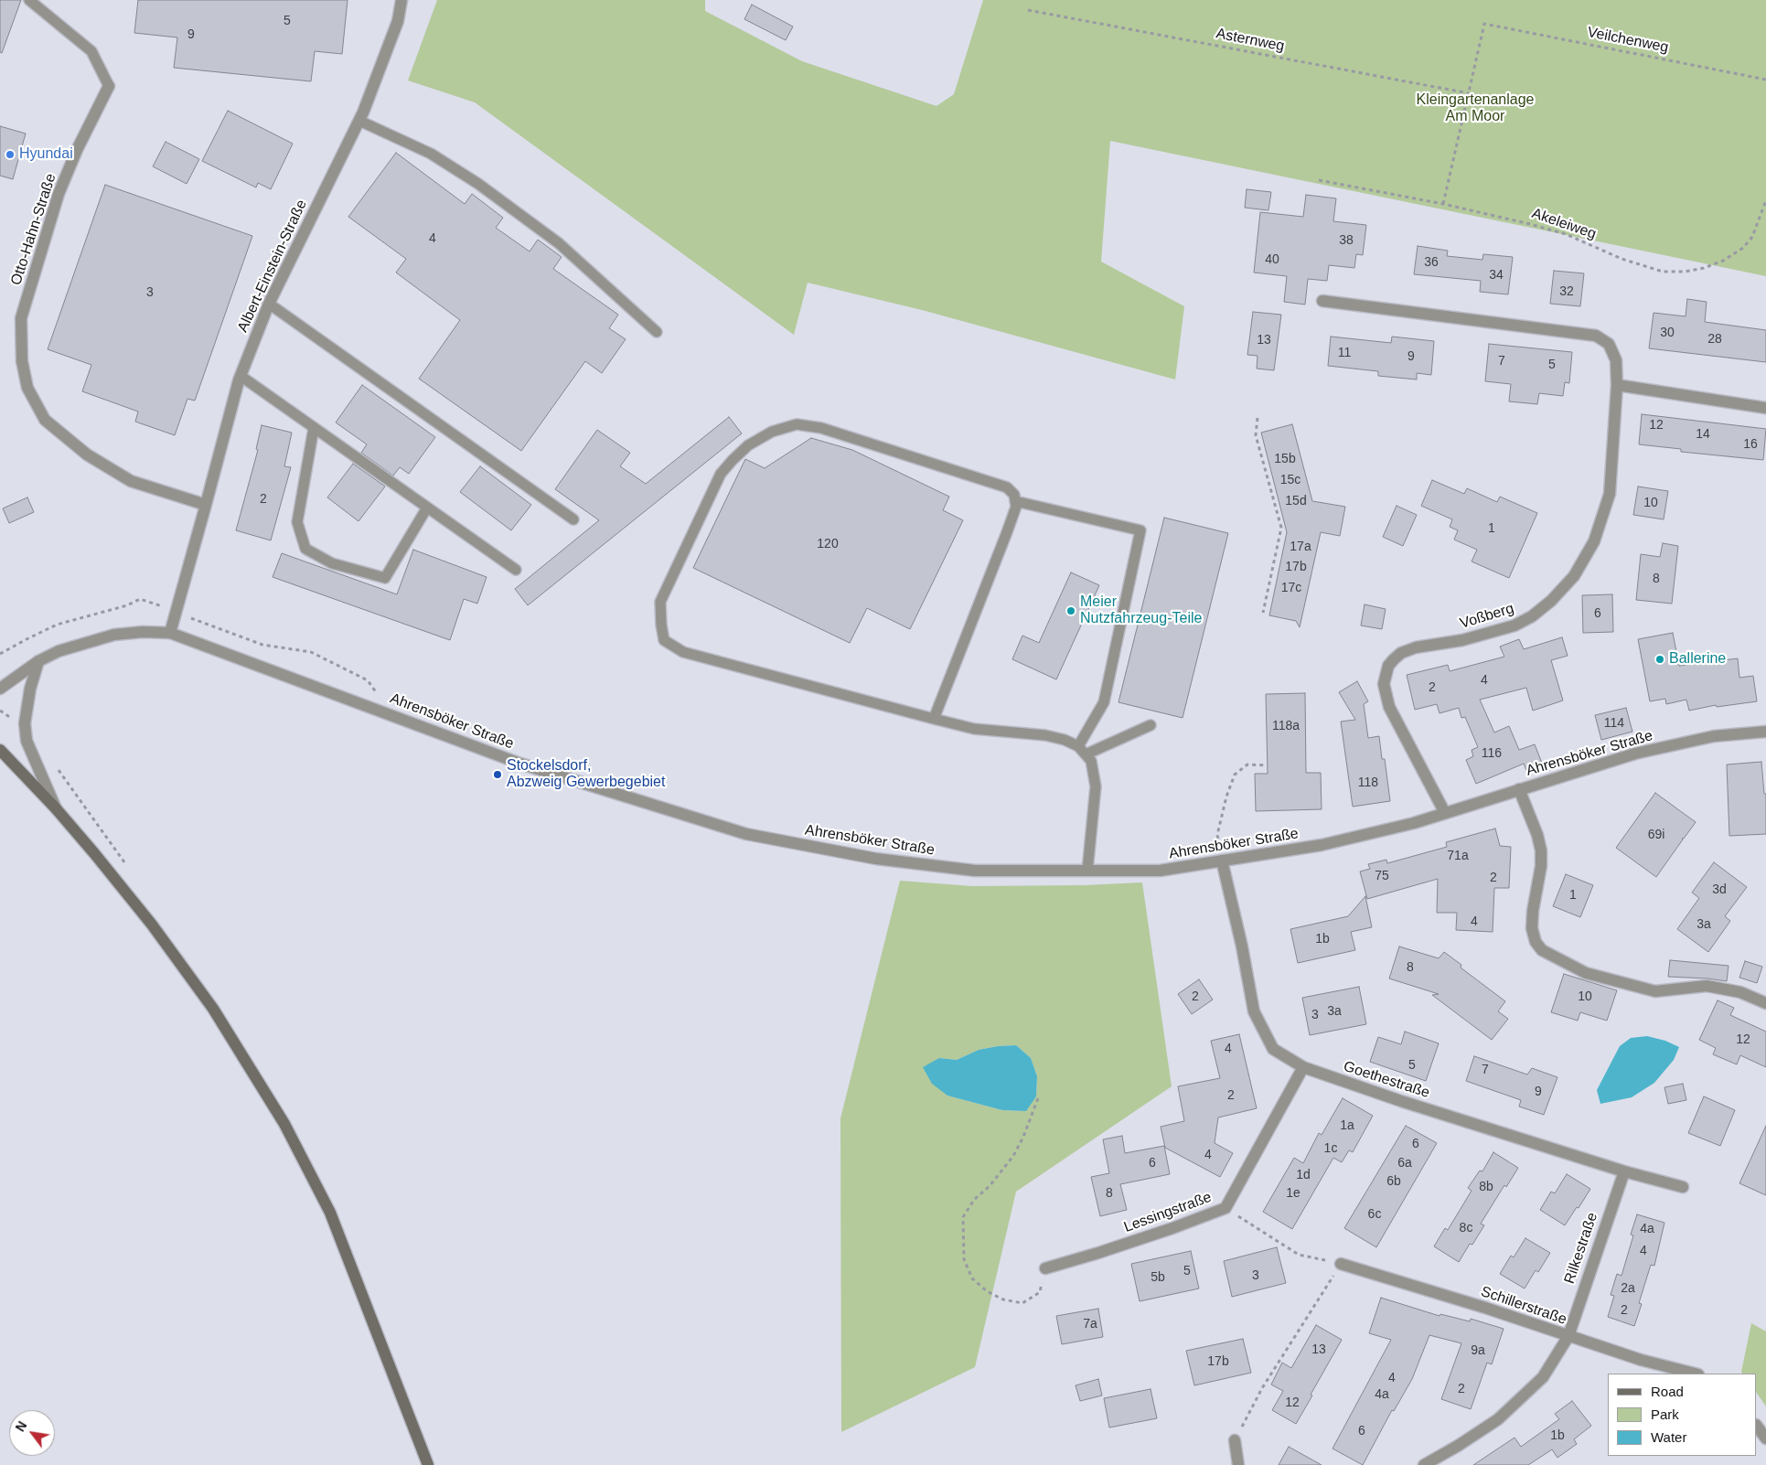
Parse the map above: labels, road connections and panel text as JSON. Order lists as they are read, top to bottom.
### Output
{
  "streets": {
    "street": [
      "Otto-Hahn-Straße",
      "Albert-Einstein-Straße",
      "Voßberg",
      "Ahrensböker Straße",
      "Goethestraße",
      "Lessingstraße",
      "Rilkestraße",
      "Schillerstraße"
    ],
    "path": ["Asternweg", "Veilchenweg", "Akeleiweg"]
  },
  "crossings": [
    ["Asternweg", "Veilchenweg"],
    ["Otto-Hahn-Straße", "Albert-Einstein-Straße"],
    ["Albert-Einstein-Straße", "Ahrensböker Straße"],
    ["Voßberg", "Ahrensböker Straße"],
    ["Ahrensböker Straße", "Goethestraße"],
    ["Goethestraße", "Lessingstraße"],
    ["Goethestraße", "Rilkestraße"],
    ["Rilkestraße", "Schillerstraße"]
  ],
  "parks": ["Kleingartenanlage Am Moor"],
  "places": [
    "Hyundai",
    "Meier Nutzfahrzeug-Teile",
    "Ballerine",
    "Stockelsdorf, Abzweig Gewerbegebiet"
  ],
  "house_numbers": [
    "5",
    "9",
    "4",
    "38",
    "40",
    "36",
    "34",
    "32",
    "3",
    "30",
    "28",
    "13",
    "11",
    "9",
    "7",
    "5",
    "12",
    "14",
    "16",
    "15b",
    "15c",
    "2",
    "15d",
    "10",
    "1",
    "120",
    "17a",
    "17b",
    "8",
    "17c",
    "6",
    "4",
    "2",
    "114",
    "118a",
    "116",
    "118",
    "69i",
    "71a",
    "75",
    "2",
    "3d",
    "1",
    "4",
    "3a",
    "1b",
    "8",
    "2",
    "10",
    "3a",
    "3",
    "12",
    "4",
    "5",
    "7",
    "9",
    "2",
    "1a",
    "6",
    "1c",
    "4",
    "6",
    "6a",
    "1d",
    "6b",
    "8b",
    "8",
    "1e",
    "6c",
    "8c",
    "4a",
    "4",
    "5",
    "3",
    "5b",
    "2a",
    "2",
    "7a",
    "13",
    "9a",
    "17b",
    "4",
    "2",
    "4a",
    "12",
    "6",
    "1b"
  ],
  "legend": ["Road", "Park", "Water"],
  "north": "top left"
}
